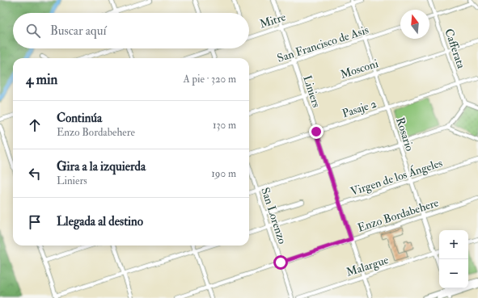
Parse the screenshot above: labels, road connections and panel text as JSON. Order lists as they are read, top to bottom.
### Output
{
  "streets": {
    "street": [
      "Mitre",
      "San Francisco de Asis",
      "Cafferata",
      "Mosconi",
      "Liniers",
      "Pasaje 2",
      "Rosario",
      "Virgen de los Ángeles",
      "Enzo Bordabehere",
      "San Lorenzo",
      "Malargue"
    ]
  },
  "crossings": [
    ["Mitre", "Liniers"],
    ["Mitre", "Rosario"],
    ["San Francisco de Asis", "Liniers"],
    ["San Francisco de Asis", "Rosario"],
    ["Cafferata", "Mosconi"],
    ["Cafferata", "Pasaje 2"],
    ["Mosconi", "Liniers"],
    ["Mosconi", "Rosario"],
    ["Liniers", "Pasaje 2"],
    ["Liniers", "Virgen de los Ángeles"],
    ["Liniers", "Enzo Bordabehere"],
    ["Liniers", "Malargue"],
    ["Pasaje 2", "Rosario"],
    ["Rosario", "Virgen de los Ángeles"],
    ["Rosario", "Enzo Bordabehere"],
    ["Rosario", "Malargue"],
    ["Virgen de los Ángeles", "San Lorenzo"],
    ["Enzo Bordabehere", "San Lorenzo"]
  ],
  "north": "top",
  "page": {
    "search": "Buscar aquí",
    "heading": ["4 min", "A pie · 320 m"],
    "list": [
      ["Continúa", "Enzo Bordabehere", "130 m"],
      ["Gira a la izquierda", "Liniers", "190 m"],
      "Llegada al destino"
    ],
    "map_buttons": ["+", "−"]
  }
}
